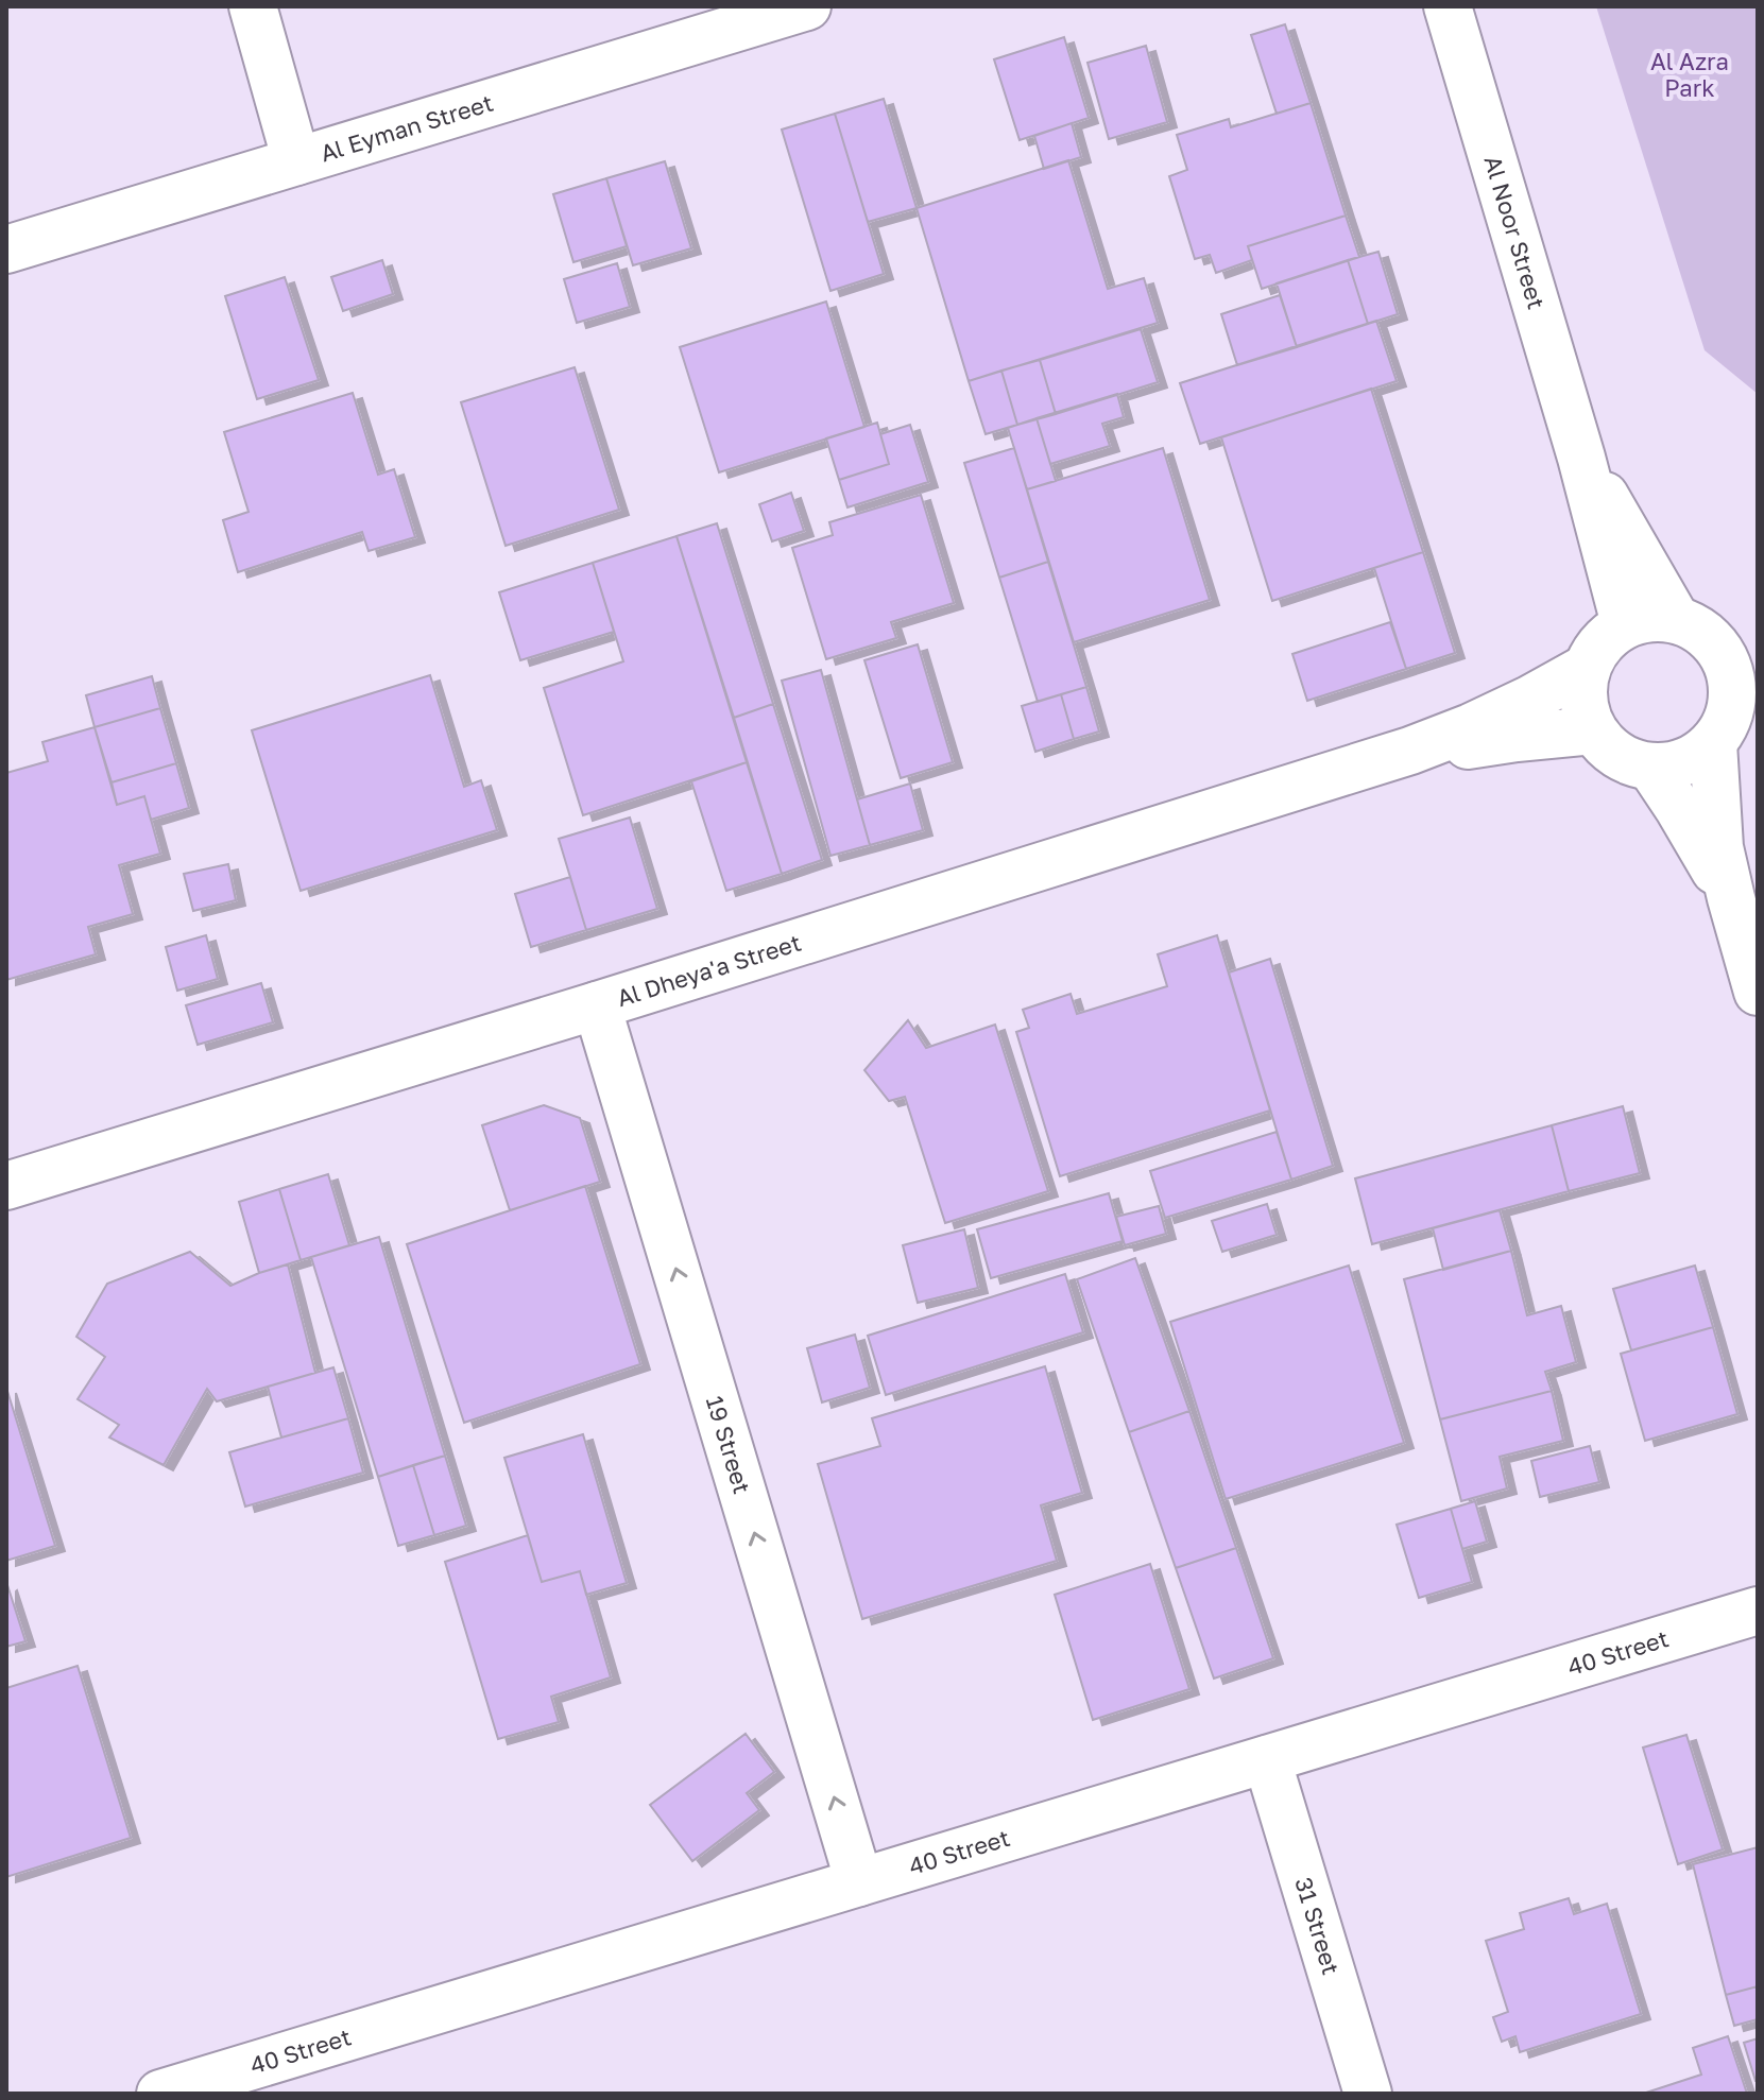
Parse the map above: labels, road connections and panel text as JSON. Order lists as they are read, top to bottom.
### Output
{
  "streets": {
    "street": [
      "Al Eyman Street",
      "Al Noor Street",
      "Al Dheya'a Street",
      "19 Street",
      "40 Street",
      "31 Street"
    ]
  },
  "crossings": [
    ["Al Noor Street", "Al Dheya'a Street"],
    ["Al Dheya'a Street", "19 Street"],
    ["19 Street", "40 Street"],
    ["40 Street", "31 Street"]
  ],
  "one_way": ["19 Street"],
  "parks": ["Al Azra Park"]
}
